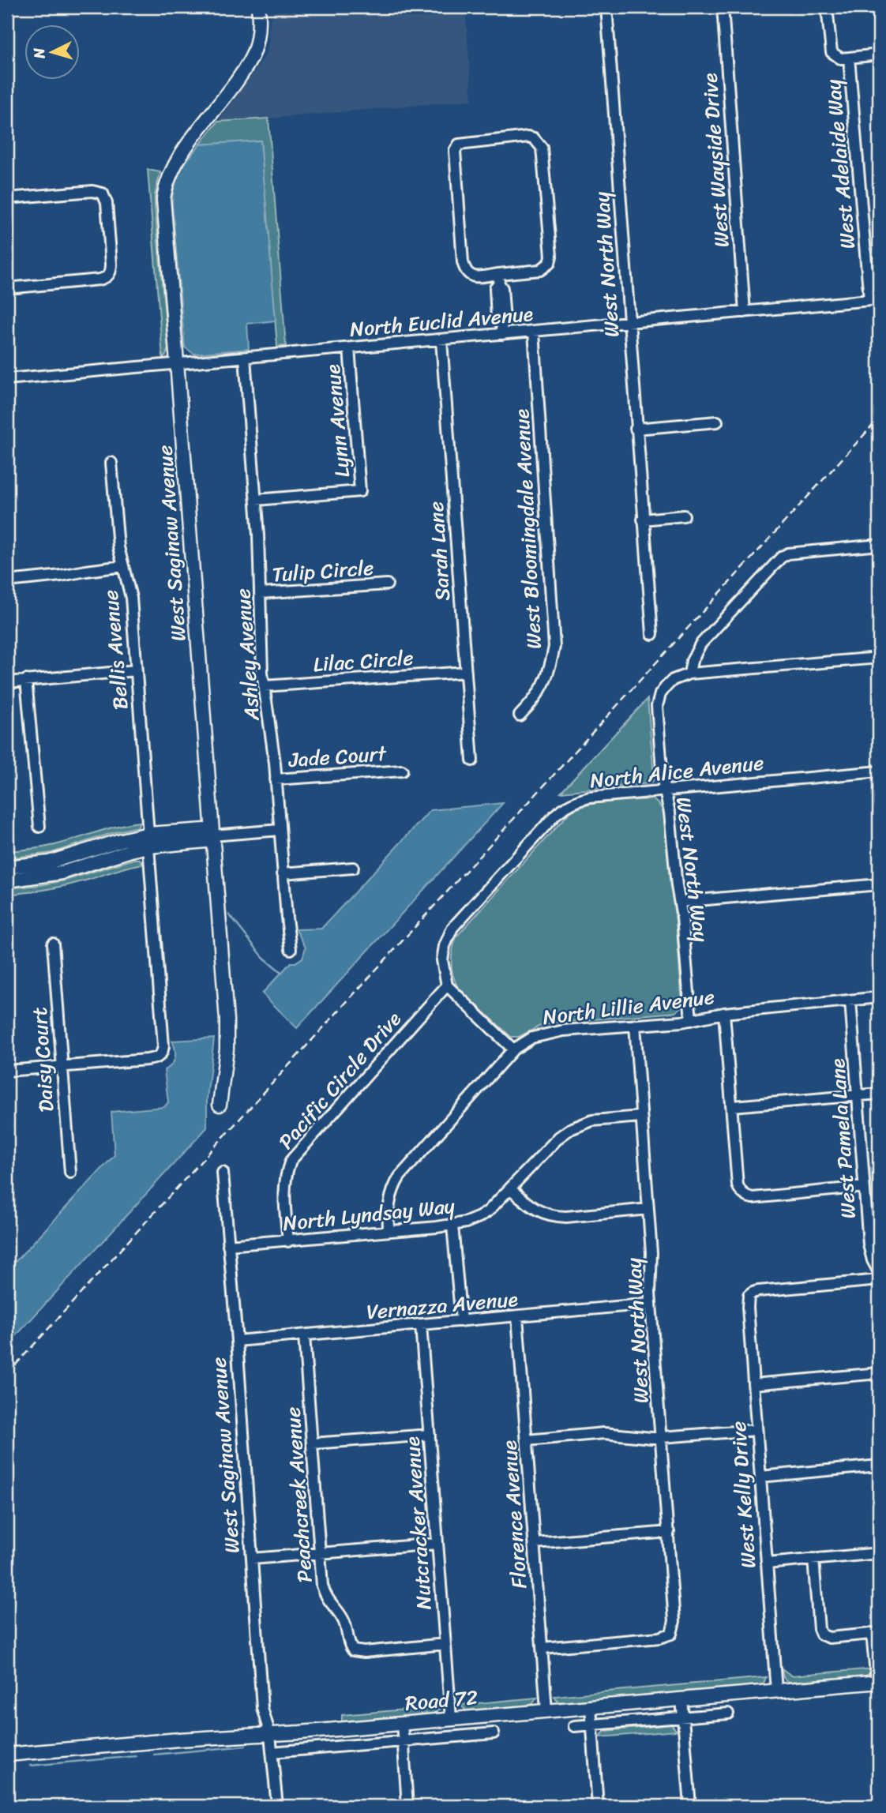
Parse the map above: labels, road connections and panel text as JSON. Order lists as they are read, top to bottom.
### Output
{
  "streets": {
    "street": [
      "West Wayside Drive",
      "West Adelaide Way",
      "West North Way",
      "North Euclid Avenue",
      "Lynn Avenue",
      "West Bloomingdale Avenue",
      "West Saginaw Avenue",
      "Sarah Lane",
      "Tulip Circle",
      "Bellis Avenue",
      "Ashley Avenue",
      "Lilac Circle",
      "Jade Court",
      "North Alice Avenue",
      "North Lillie Avenue",
      "Daisy Court",
      "Pacific Circle Drive",
      "West Pamela Lane",
      "North Lyndsay Way",
      "Vernazza Avenue",
      "Peachcreek Avenue",
      "West Kelly Drive",
      "Florence Avenue",
      "Nutcracker Avenue",
      "Road 72"
    ]
  },
  "crossings": [
    ["West Wayside Drive", "North Euclid Avenue"],
    ["West Adelaide Way", "North Euclid Avenue"],
    ["West North Way", "North Euclid Avenue"],
    ["West North Way", "North Alice Avenue"],
    ["West North Way", "North Lillie Avenue"],
    ["West North Way", "North Lyndsay Way"],
    ["West North Way", "Vernazza Avenue"],
    ["West North Way", "Florence Avenue"],
    ["North Euclid Avenue", "Lynn Avenue"],
    ["North Euclid Avenue", "West Bloomingdale Avenue"],
    ["North Euclid Avenue", "West Saginaw Avenue"],
    ["North Euclid Avenue", "Sarah Lane"],
    ["North Euclid Avenue", "Ashley Avenue"],
    ["Lynn Avenue", "Ashley Avenue"],
    ["West Saginaw Avenue", "North Lyndsay Way"],
    ["West Saginaw Avenue", "Vernazza Avenue"],
    ["West Saginaw Avenue", "Road 72"],
    ["Sarah Lane", "Lilac Circle"],
    ["Tulip Circle", "Ashley Avenue"],
    ["Bellis Avenue", "Daisy Court"],
    ["Ashley Avenue", "Lilac Circle"],
    ["Ashley Avenue", "Jade Court"],
    ["North Alice Avenue", "Pacific Circle Drive"],
    ["North Lillie Avenue", "West Pamela Lane"],
    ["North Lillie Avenue", "North Lyndsay Way"],
    ["Pacific Circle Drive", "North Lyndsay Way"],
    ["Vernazza Avenue", "Peachcreek Avenue"],
    ["Vernazza Avenue", "Florence Avenue"],
    ["Vernazza Avenue", "Nutcracker Avenue"],
    ["Peachcreek Avenue", "Nutcracker Avenue"],
    ["West Kelly Drive", "Road 72"],
    ["Florence Avenue", "Road 72"],
    ["Nutcracker Avenue", "Road 72"]
  ],
  "north": "left"
}
